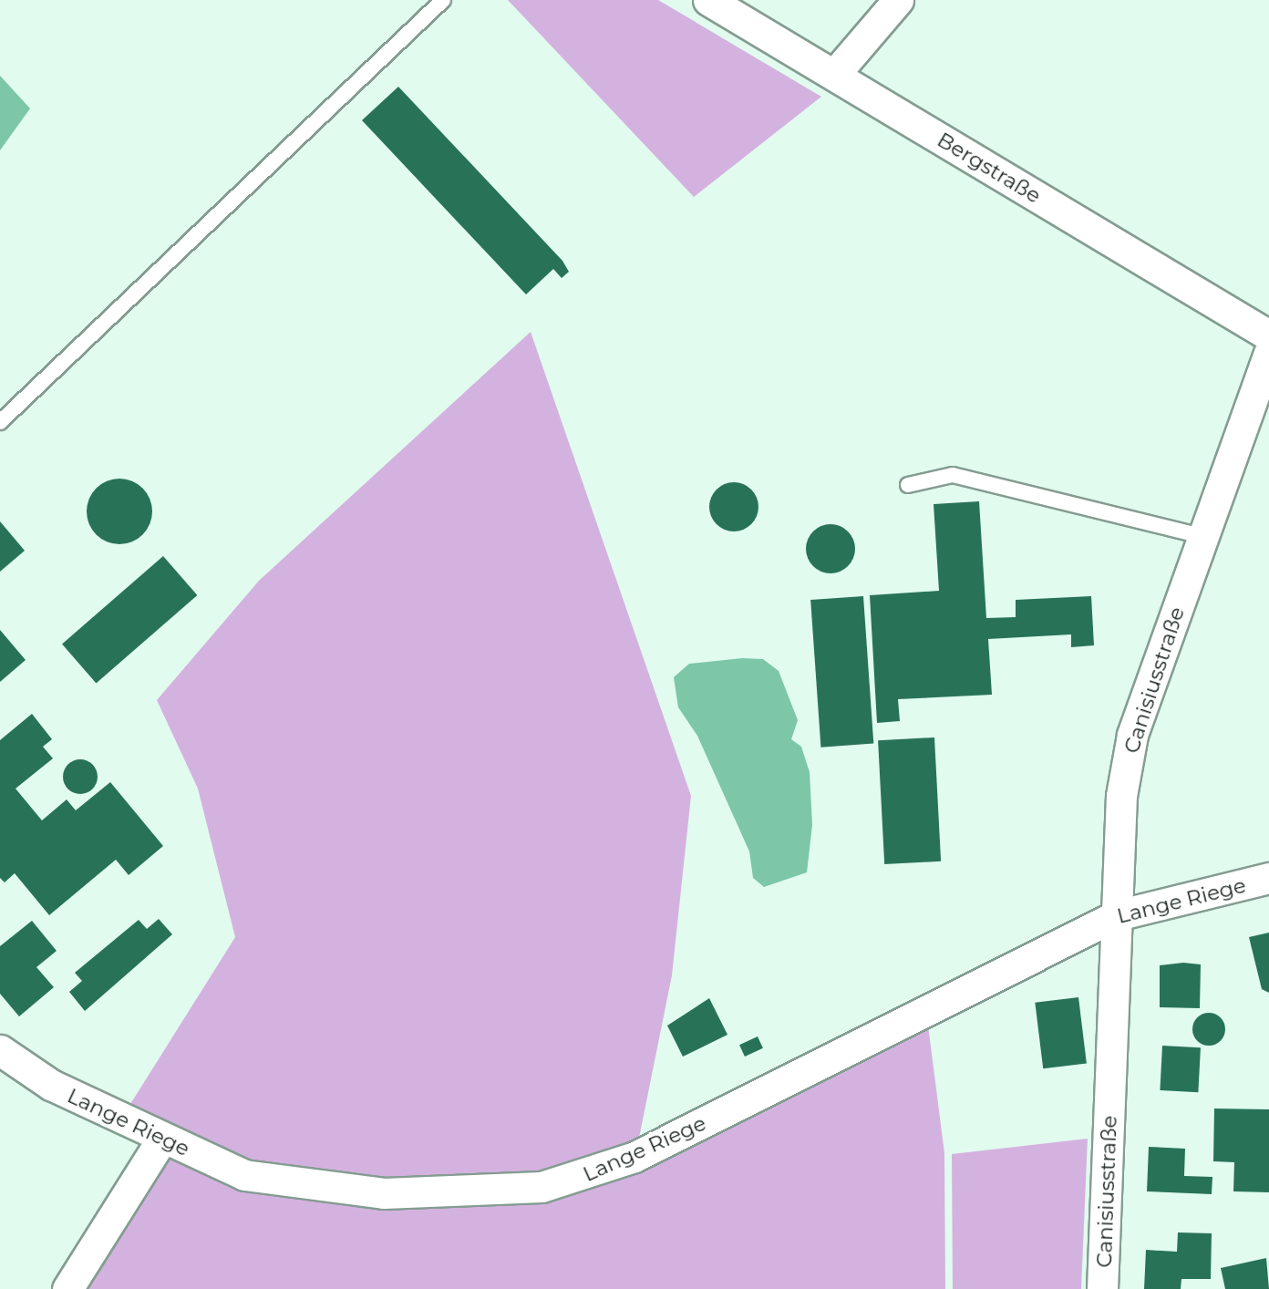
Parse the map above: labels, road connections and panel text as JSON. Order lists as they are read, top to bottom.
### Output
{
  "streets": {
    "street": ["Bergstraße", "Canisiusstraße", "Lange Riege"]
  },
  "crossings": [
    ["Canisiusstraße", "Lange Riege"]
  ]
}
